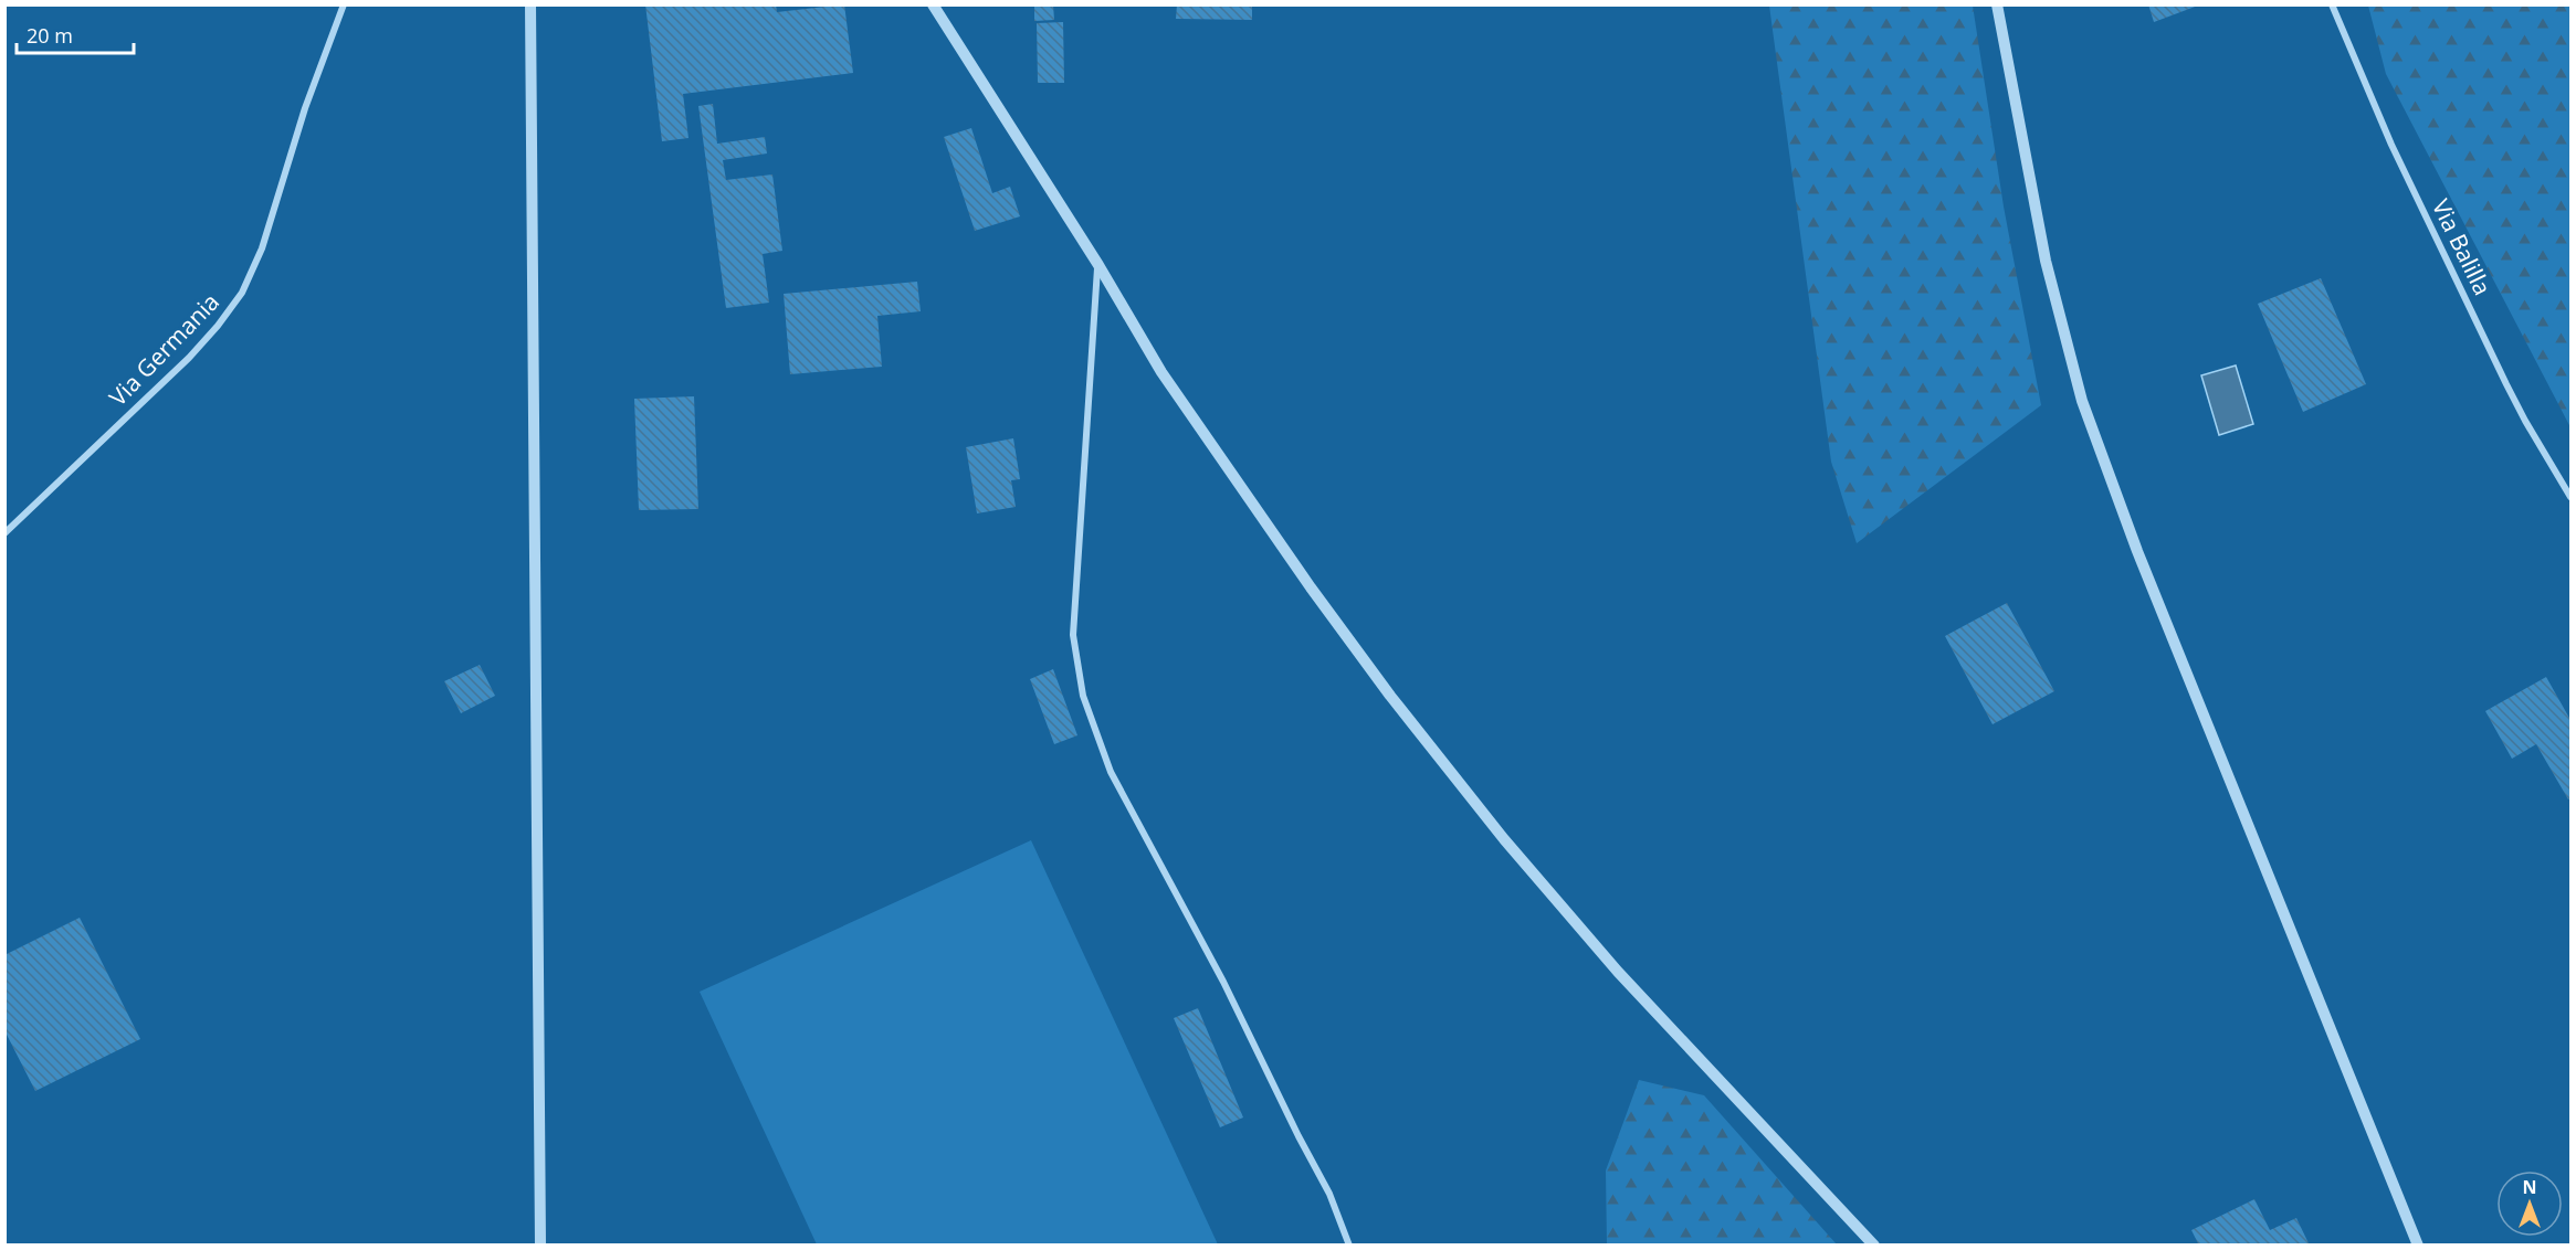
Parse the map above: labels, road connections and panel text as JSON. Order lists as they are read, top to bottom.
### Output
{
  "streets": {
    "street": ["Via Balilla", "Via Germania"]
  },
  "scale_bar": "20 m",
  "north": "top"
}
